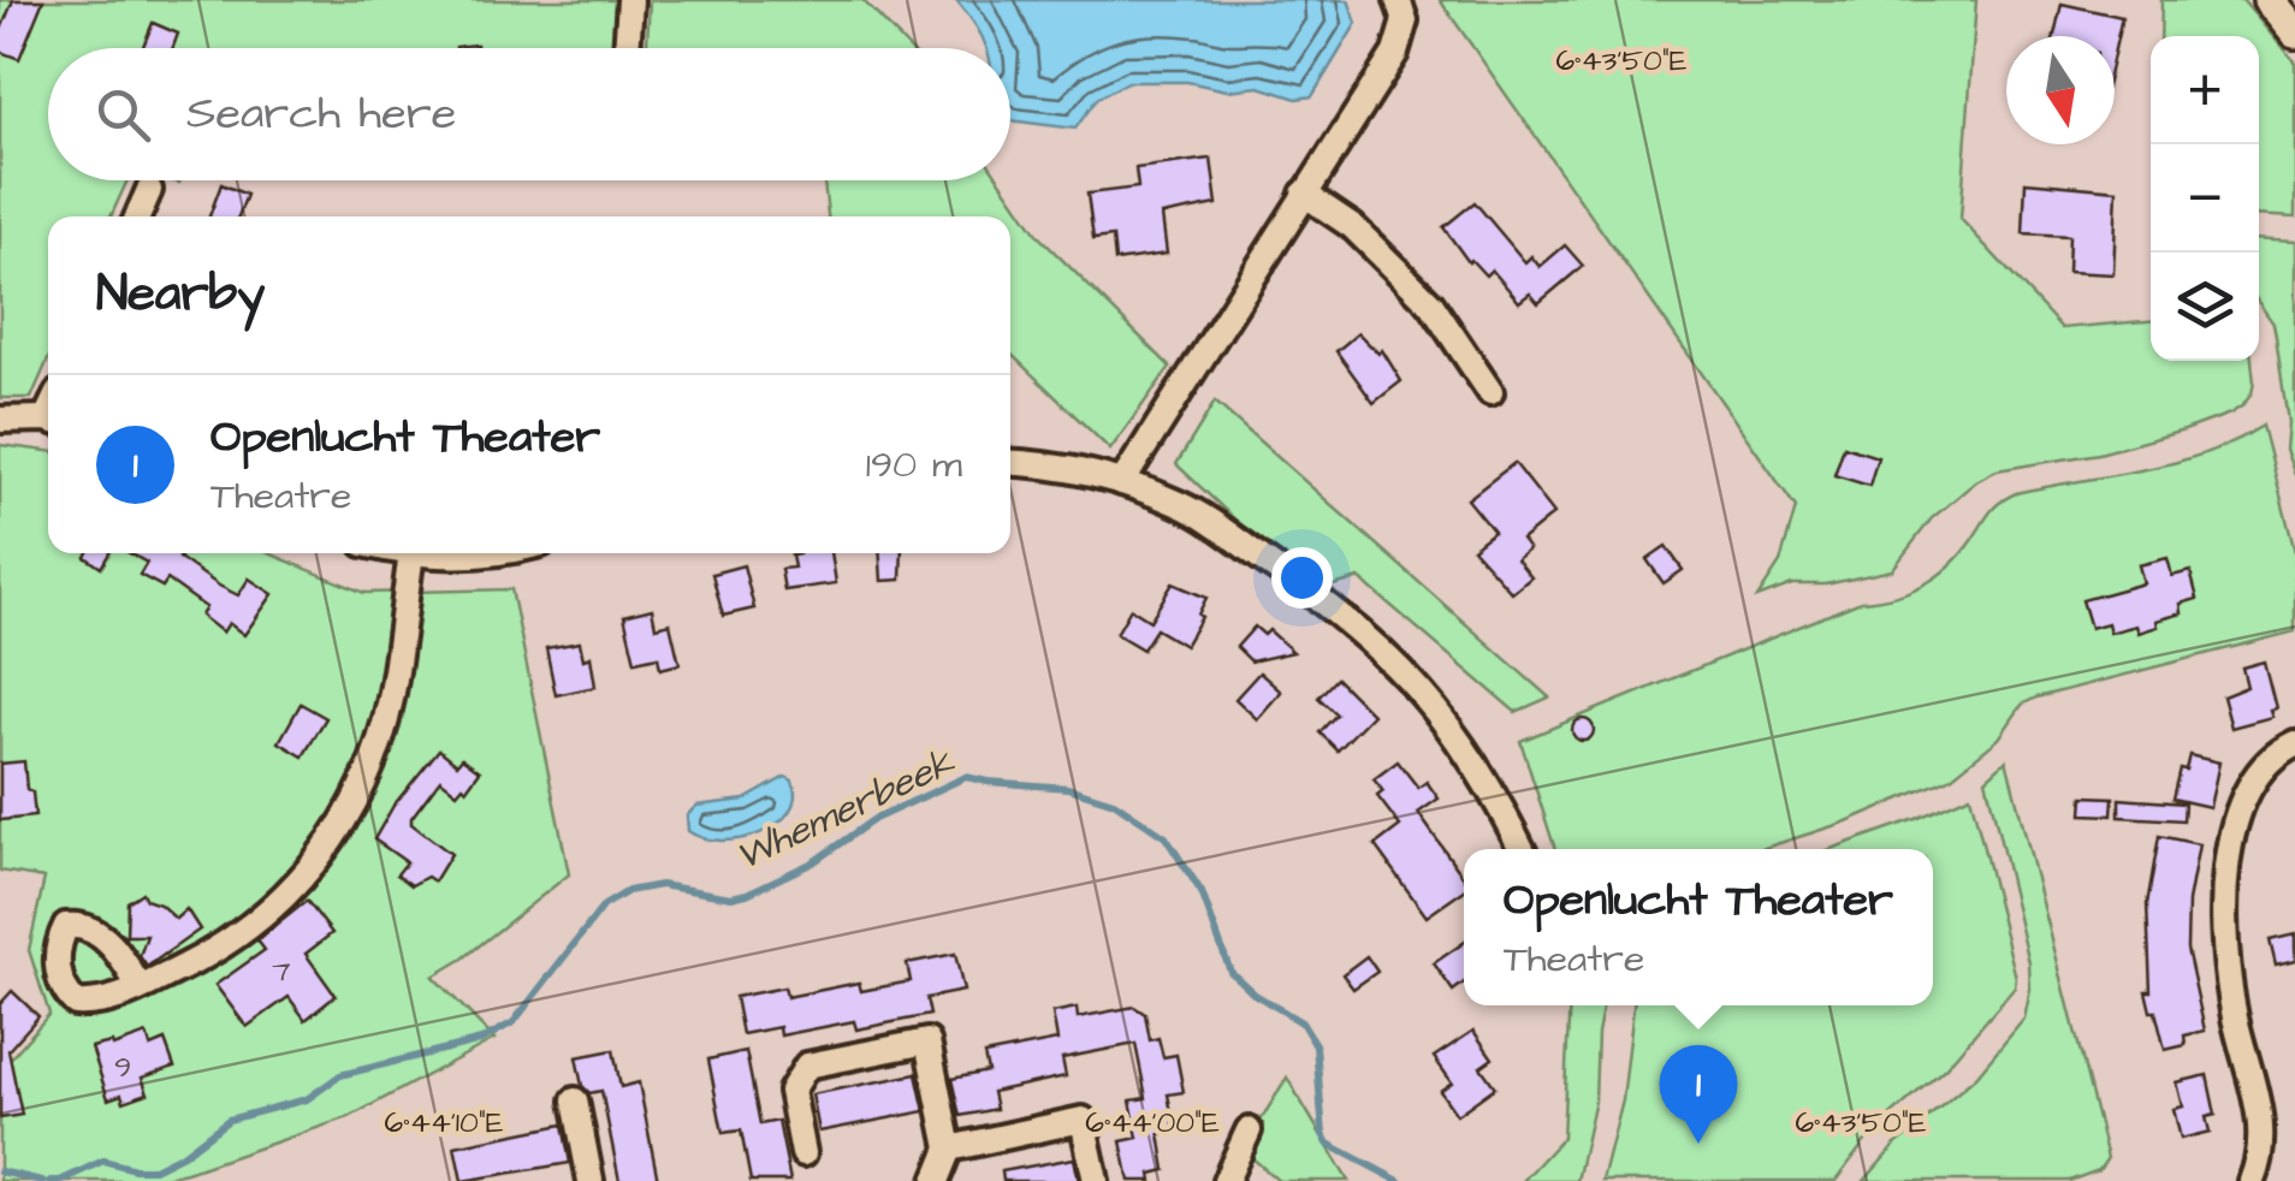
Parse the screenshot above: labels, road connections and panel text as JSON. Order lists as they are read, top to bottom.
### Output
{
  "water": ["Whemerbeek"],
  "house_numbers": ["7", "9"],
  "north": "bottom",
  "page": {
    "map_buttons": ["+", "−"],
    "search": "Search here",
    "heading": "Nearby",
    "list": [
      {
        "mark": "1",
        "name": "Openlucht Theater",
        "note": "Theatre",
        "value": "190 m"
      }
    ],
    "popup": ["Openlucht Theater", "Theatre"],
    "pins": "1"
  },
  "coordinates": ["6°43'50\"E", "6°44'10\"E", "6°44'00\"E"]
}
